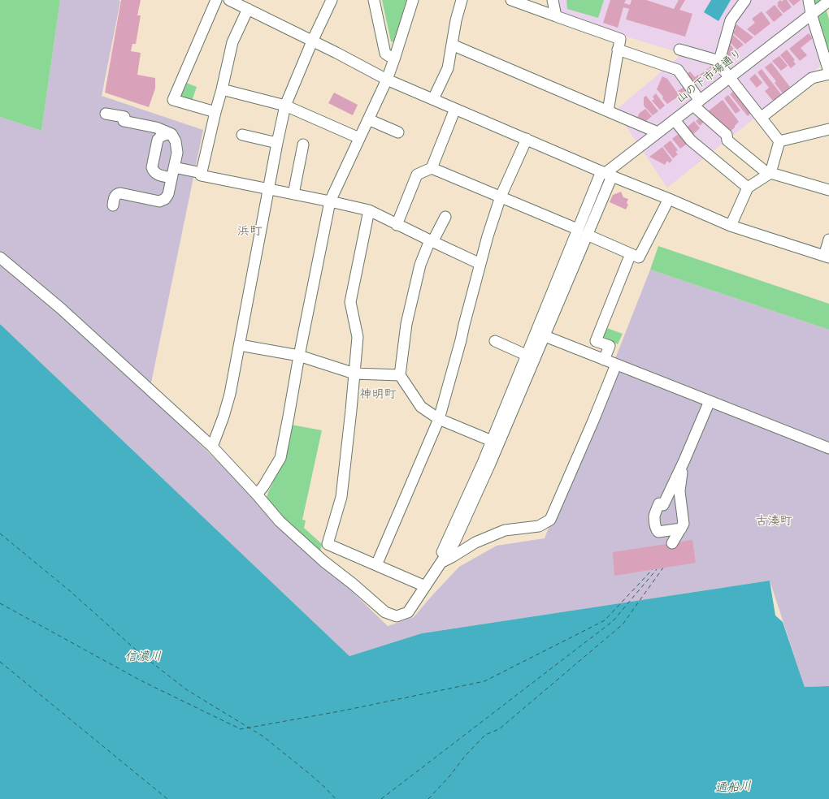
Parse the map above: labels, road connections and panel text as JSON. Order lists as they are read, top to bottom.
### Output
{
  "streets": {
    "street": ["山の下市場通り"]
  },
  "districts": ["浜町", "神明町", "古湊町"],
  "water": ["信濃川", "通船川"]
}
